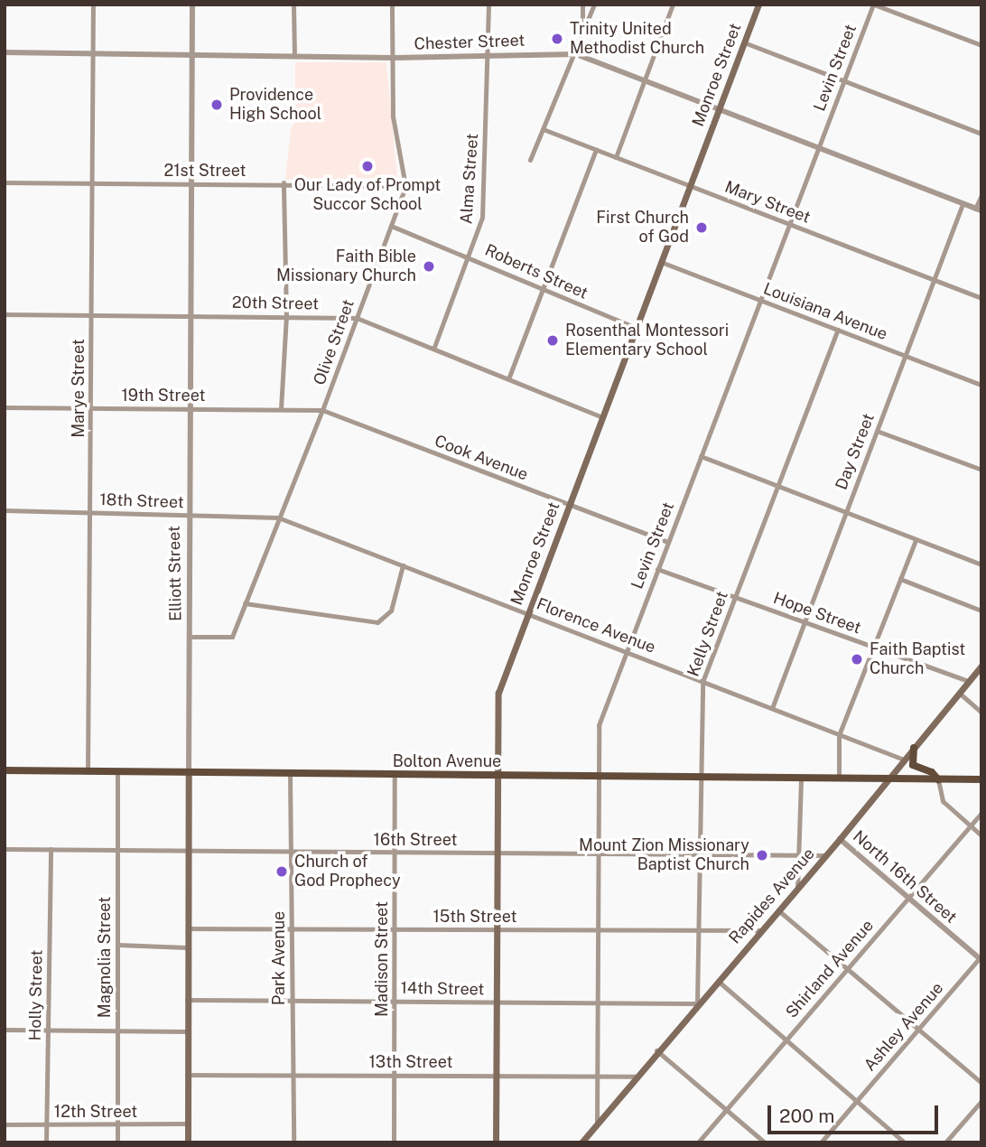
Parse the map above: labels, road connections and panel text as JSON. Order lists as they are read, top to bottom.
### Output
{
  "streets": {
    "main road": [
      "Monroe Street",
      "Elliott Street",
      "Bolton Avenue",
      "Rapides Avenue"
    ],
    "street": [
      "Chester Street",
      "Levin Street",
      "21st Street",
      "Alma Street",
      "Mary Street",
      "Roberts Street",
      "20th Street",
      "Louisiana Avenue",
      "Olive Street",
      "Marye Street",
      "19th Street",
      "Day Street",
      "Cook Avenue",
      "18th Street",
      "Hope Street",
      "Florence Avenue",
      "Kelly Street",
      "16th Street",
      "North 16th Street",
      "15th Street",
      "Magnolia Street",
      "Park Avenue",
      "Madison Street",
      "Shirland Avenue",
      "14th Street",
      "Holly Street",
      "Ashley Avenue",
      "13th Street",
      "12th Street"
    ]
  },
  "crossings": [
    ["Chester Street", "Levin Street"],
    ["Chester Street", "Monroe Street"],
    ["Chester Street", "Alma Street"],
    ["Chester Street", "Marye Street"],
    ["Chester Street", "Day Street"],
    ["Chester Street", "Elliott Street"],
    ["Levin Street", "Mary Street"],
    ["Levin Street", "Louisiana Avenue"],
    ["Levin Street", "Cook Avenue"],
    ["Levin Street", "Hope Street"],
    ["Levin Street", "Florence Avenue"],
    ["Levin Street", "Bolton Avenue"],
    ["Levin Street", "16th Street"],
    ["Levin Street", "Rapides Avenue"],
    ["Levin Street", "15th Street"],
    ["Levin Street", "14th Street"],
    ["Levin Street", "13th Street"],
    ["Monroe Street", "Mary Street"],
    ["Monroe Street", "Roberts Street"],
    ["Monroe Street", "20th Street"],
    ["Monroe Street", "Louisiana Avenue"],
    ["Monroe Street", "Cook Avenue"],
    ["Monroe Street", "Florence Avenue"],
    ["Monroe Street", "Bolton Avenue"],
    ["Monroe Street", "16th Street"],
    ["Monroe Street", "15th Street"],
    ["Monroe Street", "14th Street"],
    ["Monroe Street", "13th Street"],
    ["21st Street", "Olive Street"],
    ["21st Street", "Marye Street"],
    ["21st Street", "Elliott Street"],
    ["Alma Street", "Roberts Street"],
    ["Alma Street", "20th Street"],
    ["Mary Street", "Day Street"],
    ["Roberts Street", "Olive Street"],
    ["20th Street", "Olive Street"],
    ["20th Street", "Marye Street"],
    ["20th Street", "Elliott Street"],
    ["Louisiana Avenue", "Day Street"],
    ["Louisiana Avenue", "Kelly Street"],
    ["Olive Street", "19th Street"],
    ["Olive Street", "Cook Avenue"],
    ["Olive Street", "18th Street"],
    ["Olive Street", "Elliott Street"],
    ["Olive Street", "Florence Avenue"],
    ["Marye Street", "19th Street"],
    ["Marye Street", "18th Street"],
    ["Marye Street", "Bolton Avenue"],
    ["19th Street", "Cook Avenue"],
    ["19th Street", "Elliott Street"],
    ["Day Street", "Hope Street"],
    ["Day Street", "Florence Avenue"],
    ["18th Street", "Elliott Street"],
    ["18th Street", "Florence Avenue"],
    ["Elliott Street", "Bolton Avenue"],
    ["Elliott Street", "16th Street"],
    ["Elliott Street", "15th Street"],
    ["Elliott Street", "14th Street"],
    ["Elliott Street", "13th Street"],
    ["Elliott Street", "12th Street"],
    ["Hope Street", "Kelly Street"],
    ["Hope Street", "Rapides Avenue"],
    ["Florence Avenue", "Kelly Street"],
    ["Florence Avenue", "Rapides Avenue"],
    ["Kelly Street", "Bolton Avenue"],
    ["Kelly Street", "16th Street"],
    ["Kelly Street", "Rapides Avenue"],
    ["Kelly Street", "15th Street"],
    ["Kelly Street", "14th Street"],
    ["Bolton Avenue", "Rapides Avenue"],
    ["Bolton Avenue", "Magnolia Street"],
    ["Bolton Avenue", "Park Avenue"],
    ["Bolton Avenue", "Madison Street"],
    ["16th Street", "Rapides Avenue"],
    ["16th Street", "Magnolia Street"],
    ["16th Street", "Park Avenue"],
    ["16th Street", "Madison Street"],
    ["16th Street", "Holly Street"],
    ["North 16th Street", "Rapides Avenue"],
    ["North 16th Street", "Shirland Avenue"],
    ["North 16th Street", "Ashley Avenue"],
    ["Rapides Avenue", "15th Street"],
    ["Rapides Avenue", "14th Street"],
    ["Rapides Avenue", "13th Street"],
    ["15th Street", "Park Avenue"],
    ["15th Street", "Madison Street"],
    ["Magnolia Street", "12th Street"],
    ["Park Avenue", "14th Street"],
    ["Park Avenue", "13th Street"],
    ["Madison Street", "14th Street"],
    ["Madison Street", "13th Street"],
    ["Holly Street", "12th Street"]
  ],
  "places": [
    "Trinity United Methodist Church",
    "Providence High School",
    "Our Lady of Prompt Succor School",
    "First Church of God",
    "Faith Bible Missionary Church",
    "Rosenthal Montessori Elementary School",
    "Faith Baptist Church",
    "Mount Zion Missionary Baptist Church",
    "Church of God Prophecy"
  ],
  "scale_bar": "200 m"
}
